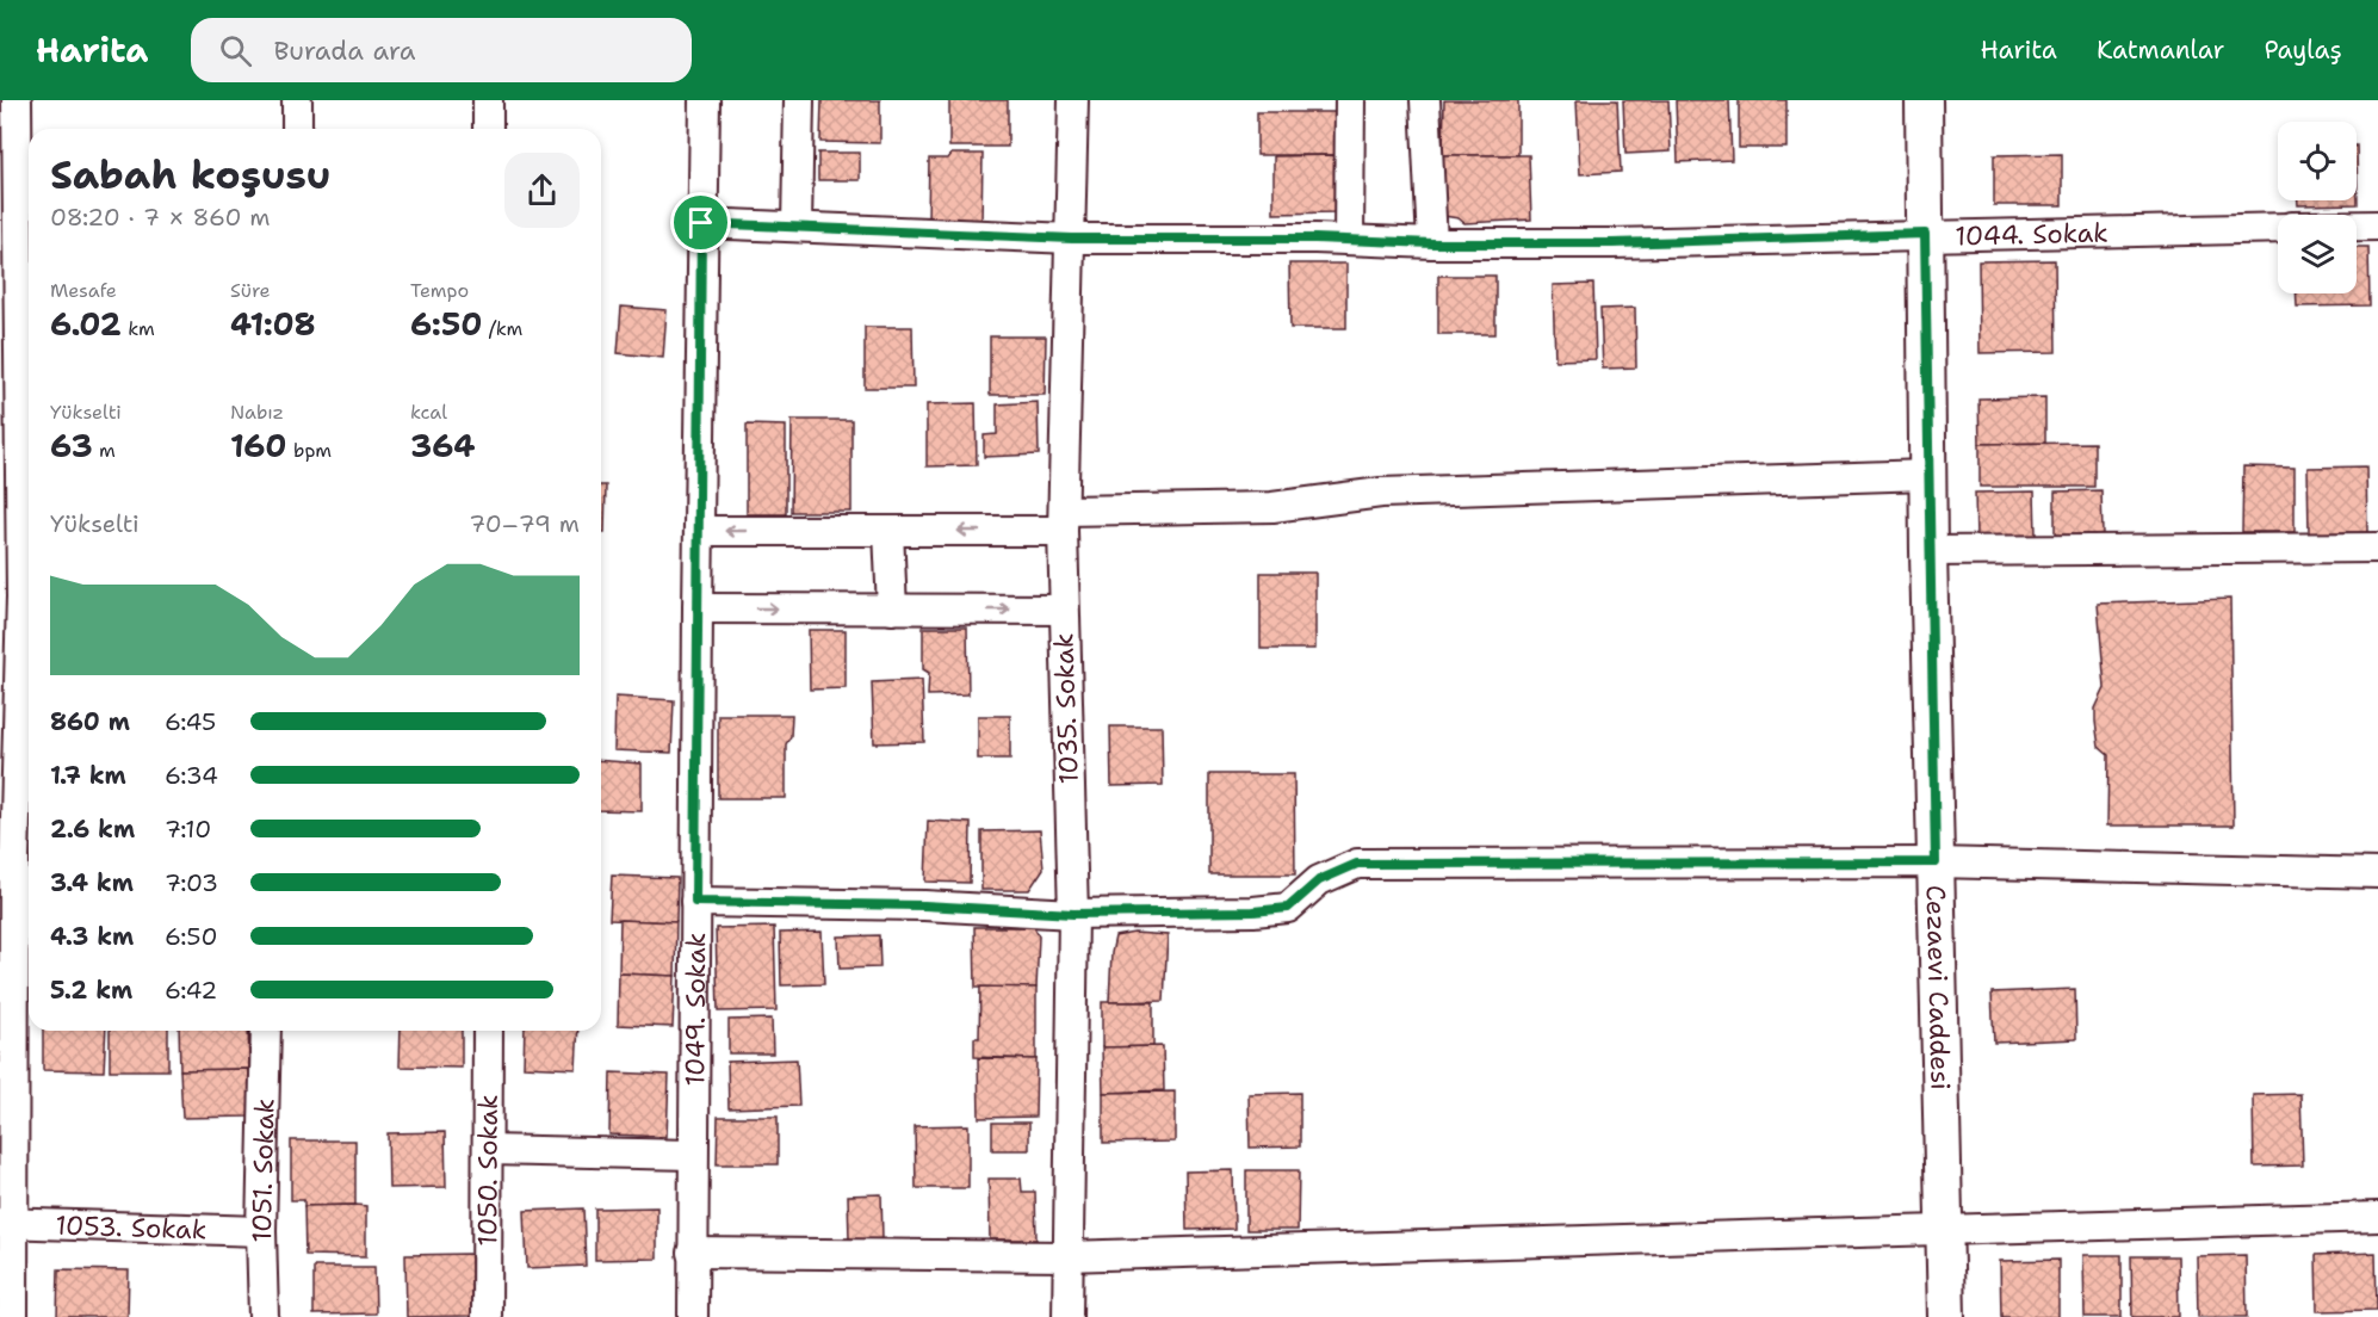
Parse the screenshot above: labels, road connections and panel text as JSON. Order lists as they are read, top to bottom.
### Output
{
  "streets": {
    "street": [
      "1044. Sokak",
      "1035. Sokak",
      "Cezaevi Caddesi",
      "1049. Sokak",
      "1051. Sokak",
      "1050. Sokak",
      "1053. Sokak"
    ]
  },
  "crossings": [
    ["1044. Sokak", "1035. Sokak"],
    ["1044. Sokak", "Cezaevi Caddesi"],
    ["1044. Sokak", "1049. Sokak"],
    ["1051. Sokak", "1053. Sokak"]
  ],
  "page": {
    "header": "Harita",
    "search": "Burada ara",
    "nav": ["Harita", "Katmanlar", "Paylaş"],
    "heading": ["Sabah koşusu", "08:20 · 7 × 860 m"],
    "stats": [
      ["Mesafe", "6.02 km"],
      ["Süre", "41:08"],
      ["Tempo", "6:50 /km"],
      ["Yükselti", "63 m"],
      ["Nabız", "160 bpm"],
      ["kcal", "364"]
    ],
    "chart": ["Yükselti", "70–79 m"],
    "list": [
      {
        "name": "860 m",
        "note": "6:45"
      },
      {
        "name": "1.7 km",
        "note": "6:34"
      },
      {
        "name": "2.6 km",
        "note": "7:10"
      },
      {
        "name": "3.4 km",
        "note": "7:03"
      },
      {
        "name": "4.3 km",
        "note": "6:50"
      },
      {
        "name": "5.2 km",
        "note": "6:42"
      }
    ]
  }
}
